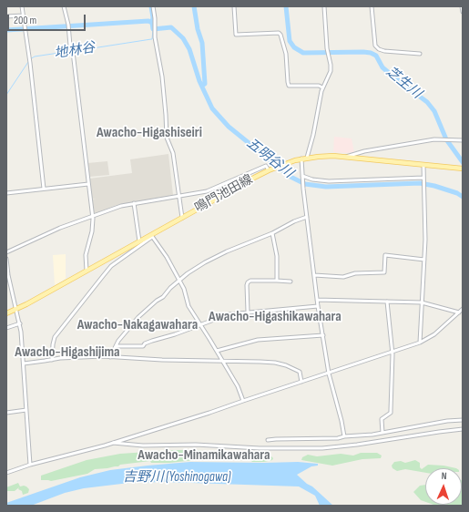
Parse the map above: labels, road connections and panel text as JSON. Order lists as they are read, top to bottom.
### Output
{
  "streets": {
    "main road": ["鳴門池田線"]
  },
  "districts": [
    "Awacho-Higashiseiri",
    "Awacho-Higashikawahara",
    "Awacho-Nakagawahara",
    "Awacho-Higashijima",
    "Awacho-Minamikawahara"
  ],
  "water": [
    "地林谷",
    "芝生川",
    "五明谷川",
    "吉野川 (Yoshinogawa)"
  ],
  "scale_bar": "200 m",
  "north": "top"
}
